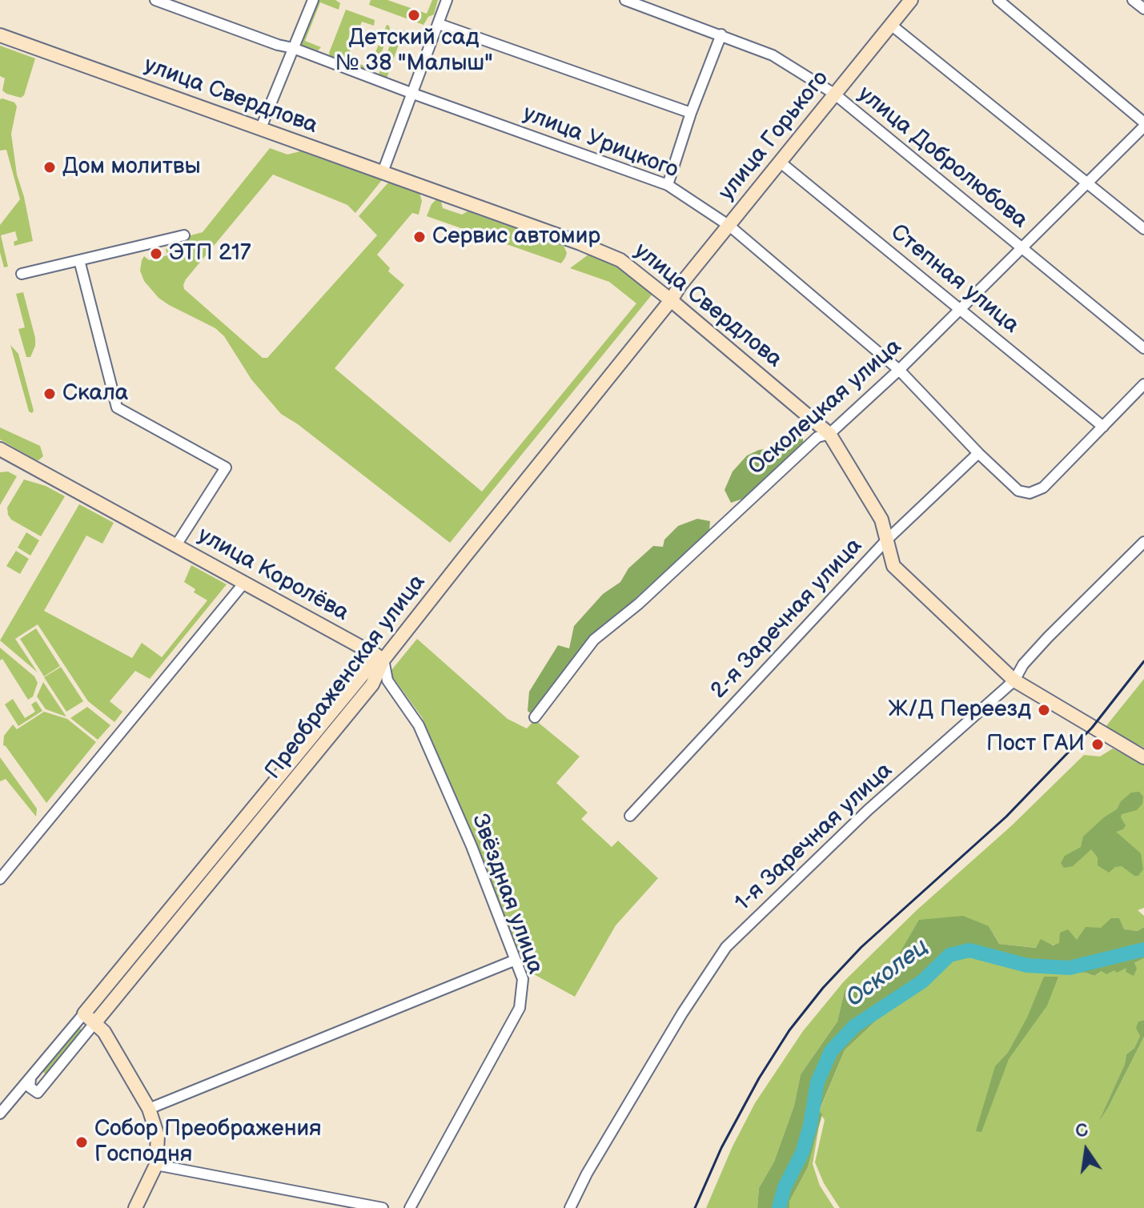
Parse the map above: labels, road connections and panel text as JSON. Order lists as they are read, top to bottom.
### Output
{
  "streets": {
    "main road": [
      "улица Свердлова",
      "улица Горького",
      "улица Королёва",
      "Преображенская улица"
    ],
    "street": [
      "улица Урицкого",
      "улица Добролюбова",
      "Степная улица",
      "Осколецкая улица",
      "2-я Заречная улица",
      "1-я Заречная улица",
      "Звёздная улица"
    ]
  },
  "crossings": [
    ["улица Свердлова", "улица Горького"],
    ["улица Свердлова", "Осколецкая улица"],
    ["улица Свердлова", "2-я Заречная улица"],
    ["улица Свердлова", "Преображенская улица"],
    ["улица Свердлова", "1-я Заречная улица"],
    ["улица Горького", "улица Урицкого"],
    ["улица Горького", "улица Добролюбова"],
    ["улица Горького", "Степная улица"],
    ["улица Горького", "Преображенская улица"],
    ["улица Урицкого", "Степная улица"],
    ["улица Урицкого", "Осколецкая улица"],
    ["улица Урицкого", "2-я Заречная улица"],
    ["улица Добролюбова", "Осколецкая улица"],
    ["Степная улица", "Осколецкая улица"],
    ["улица Королёва", "Преображенская улица"],
    ["улица Королёва", "Звёздная улица"],
    ["Преображенская улица", "Звёздная улица"]
  ],
  "water": ["Осколец"],
  "places": [
    "Детский сад № 38 \"Малыш\"",
    "Дом молитвы",
    "Сервис автомир",
    "ЭТП 217",
    "Скала",
    "Ж/Д Переезд",
    "Пост ГАИ",
    "Собор Преображения Господня"
  ],
  "north": "top"
}
